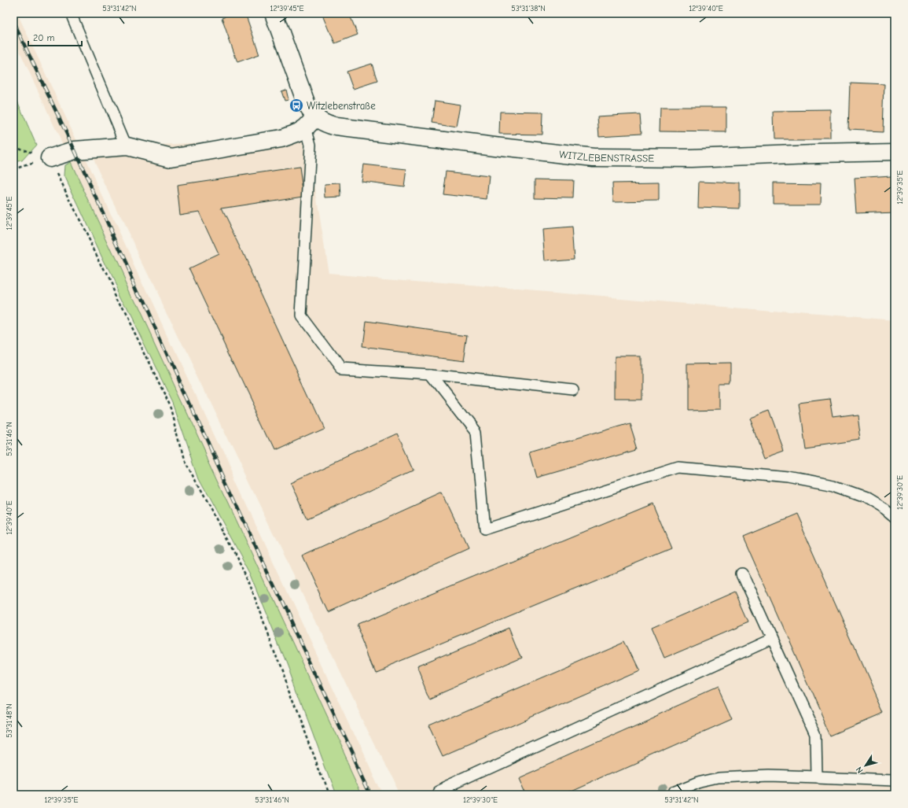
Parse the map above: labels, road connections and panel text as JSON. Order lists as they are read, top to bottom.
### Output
{
  "streets": {
    "street": ["WITZLEBENSTRASSE"]
  },
  "places": {
    "bus stop": ["Witzlebenstraße"]
  },
  "scale_bar": "20 m",
  "north": "bottom left",
  "coordinates": [
    "53°31'42\"N",
    "12°39'45\"E",
    "53°31'38\"N",
    "12°39'40\"E",
    "12°39'35\"E",
    "53°31'46\"N",
    "12°39'30\"E",
    "53°31'48\"N"
  ]
}
